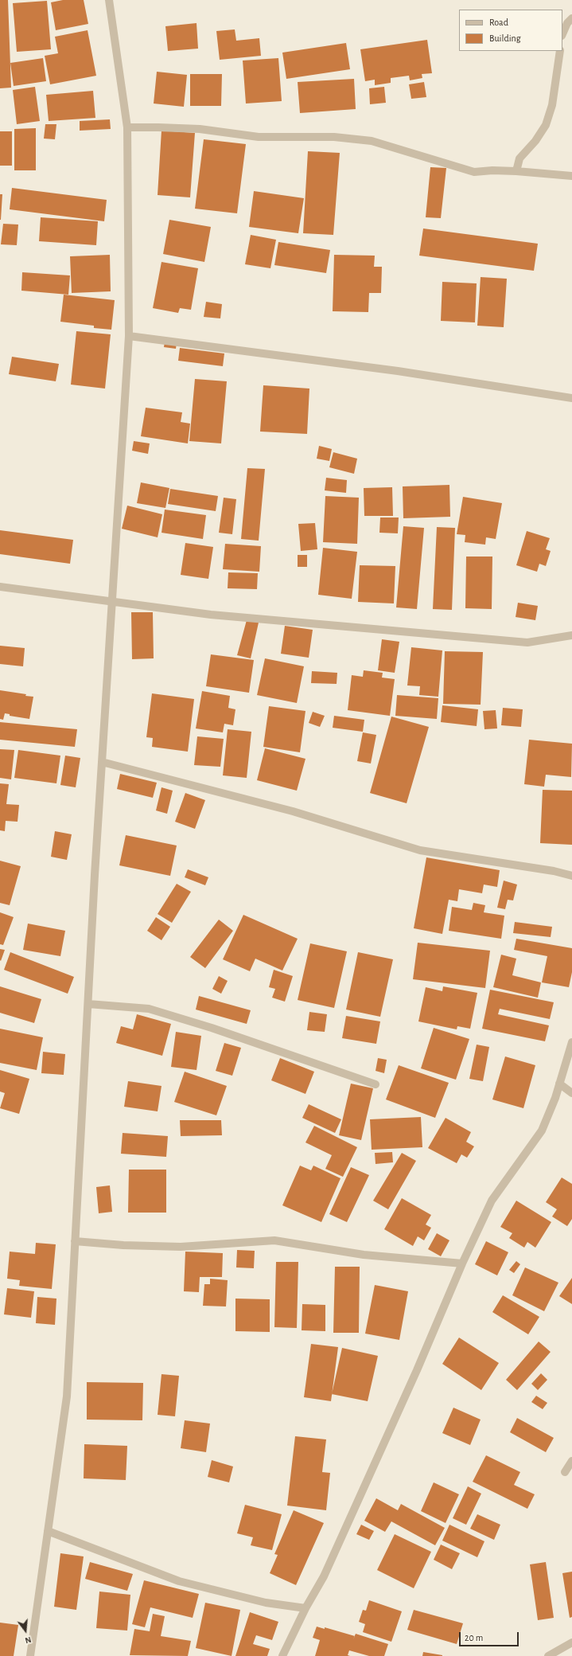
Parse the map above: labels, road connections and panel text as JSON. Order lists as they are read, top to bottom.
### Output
{
  "legend": ["Road", "Building"],
  "scale_bar": "20 m",
  "north": "bottom"
}
